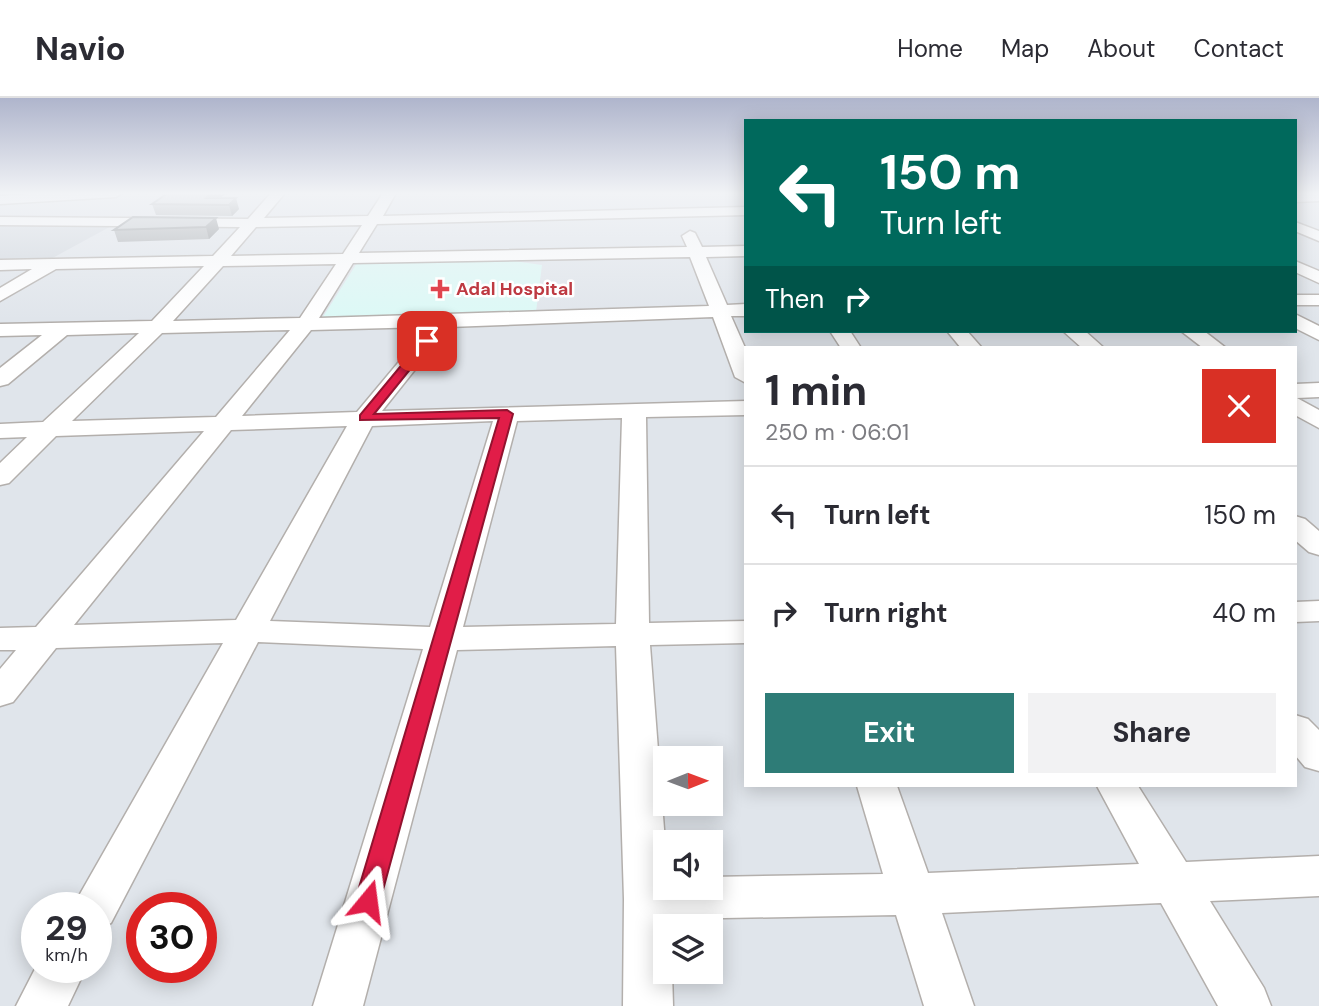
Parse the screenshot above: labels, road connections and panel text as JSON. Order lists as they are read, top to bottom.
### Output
{
  "places": {
    "health": ["Adal Hospital"]
  },
  "north": "right",
  "page": {
    "header": "Navio",
    "nav": [
      "Home",
      "Map",
      "About",
      "Contact"
    ],
    "turn": ["150 m", "Turn left"],
    "then": "Then",
    "heading": ["1 min", "250 m · 06:01"],
    "list": [
      {
        "name": "Turn left",
        "value": "150 m"
      },
      {
        "name": "Turn right",
        "value": "40 m"
      }
    ],
    "buttons": ["Exit", "Share"],
    "speed": "29 km/h",
    "limit": "30"
  }
}
